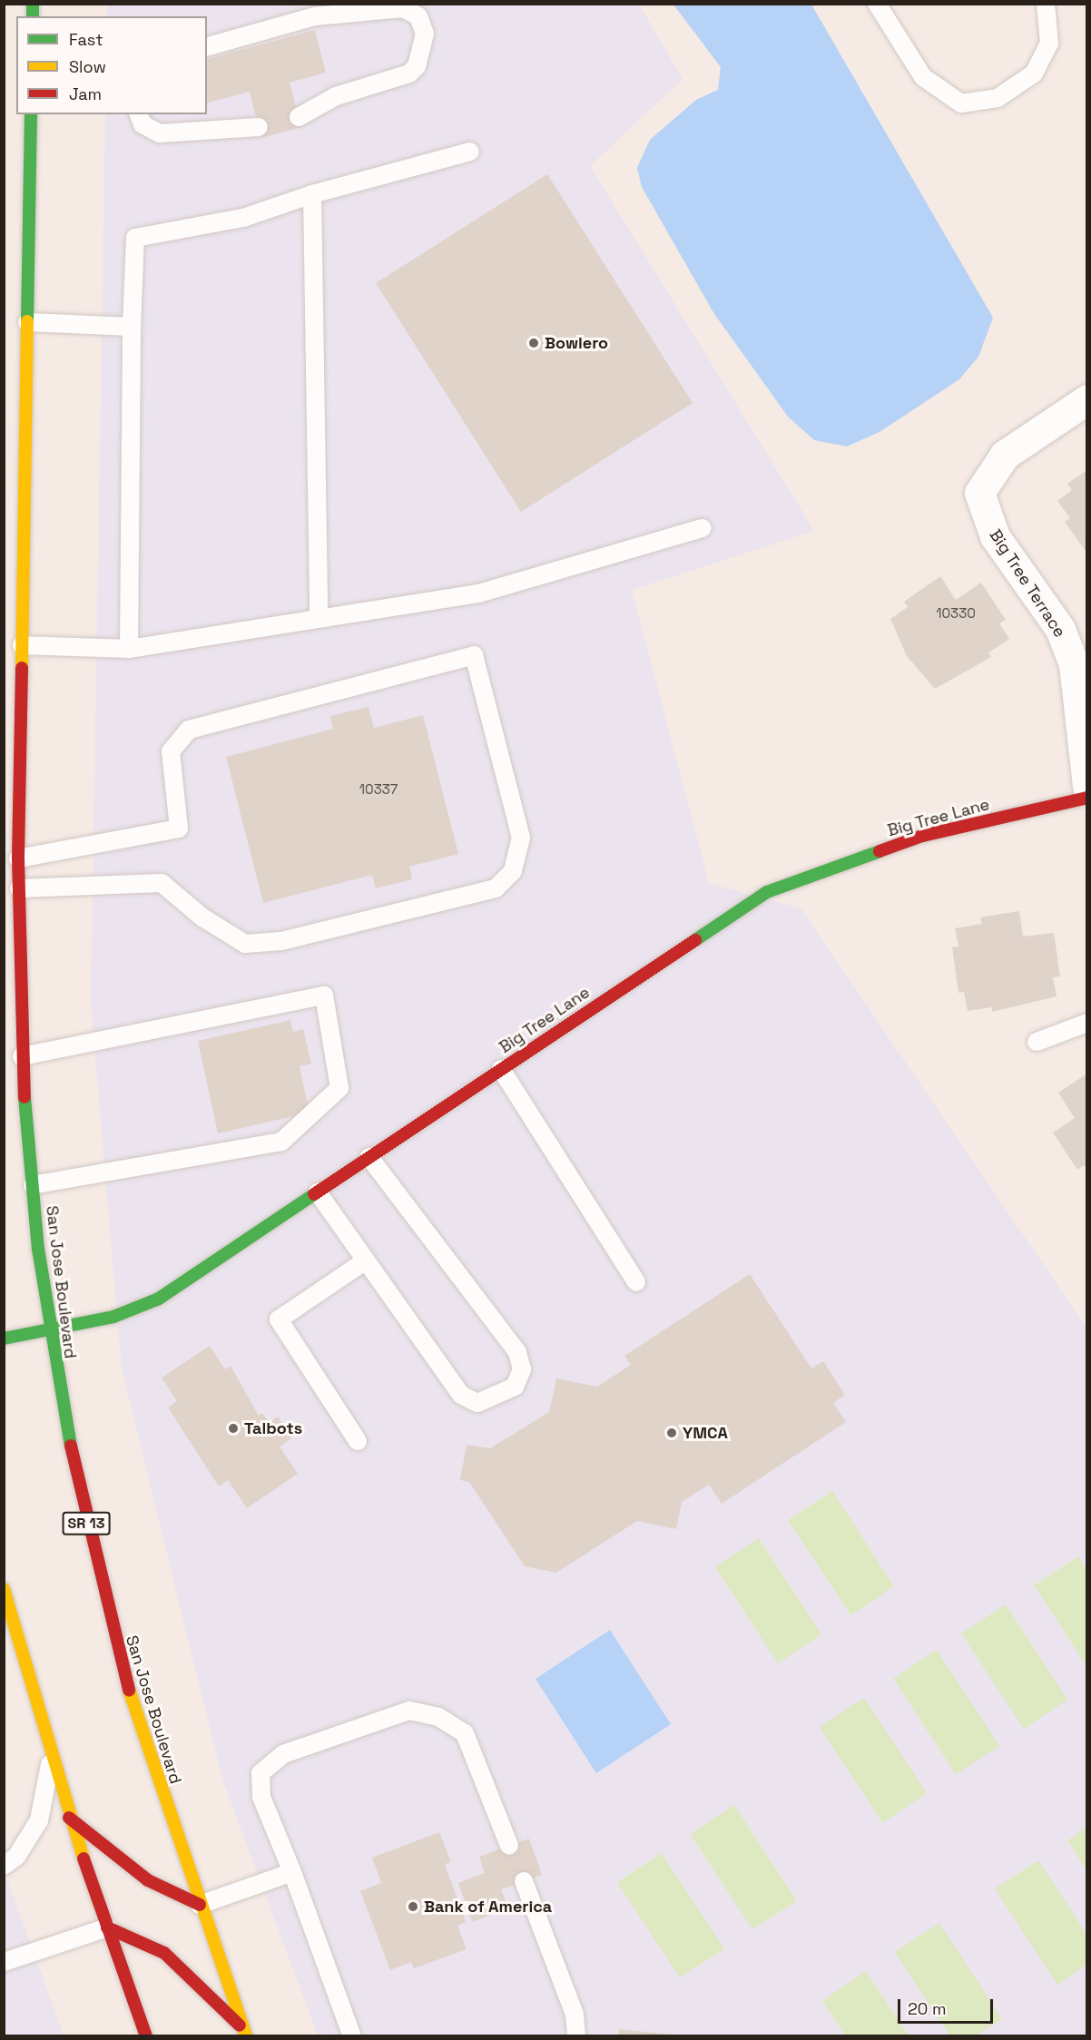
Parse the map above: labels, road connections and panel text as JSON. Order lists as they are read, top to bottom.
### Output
{
  "streets": {
    "main road": ["Big Tree Lane", "San Jose Boulevard", "SR 13"],
    "street": ["Big Tree Terrace"]
  },
  "crossings": [
    ["Big Tree Lane", "San Jose Boulevard"]
  ],
  "places": [
    "Bowlero",
    "Talbots",
    "YMCA",
    "Bank of America"
  ],
  "house_numbers": ["10330", "10337"],
  "legend": ["Fast", "Slow", "Jam"],
  "scale_bar": "20 m"
}
